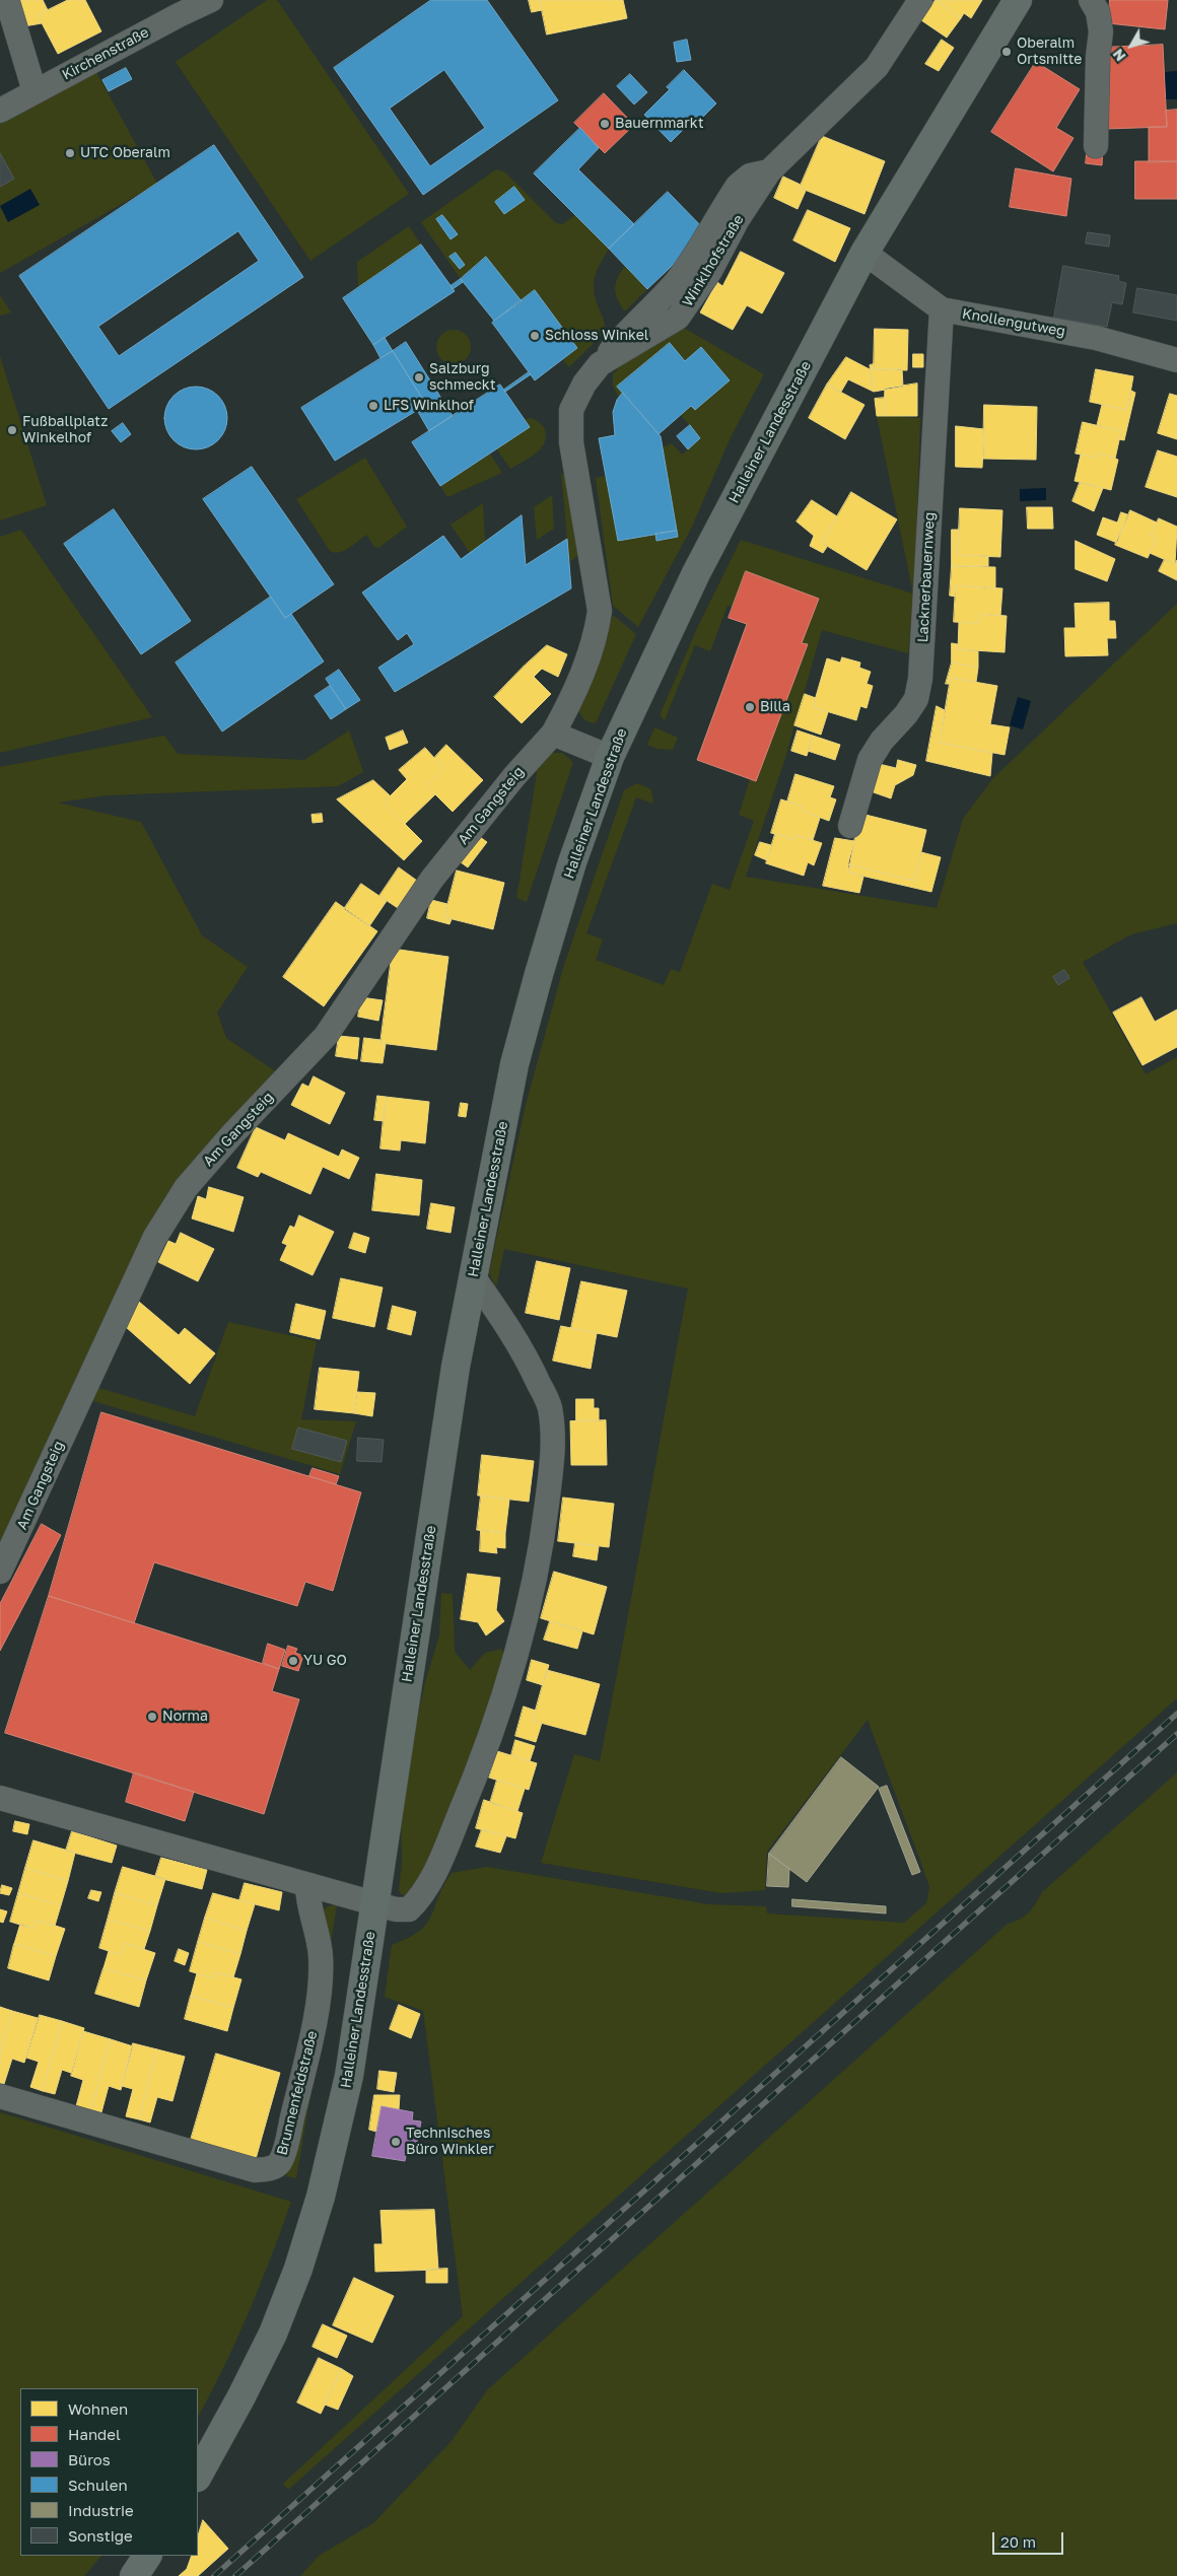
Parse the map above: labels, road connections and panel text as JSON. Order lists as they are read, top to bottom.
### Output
{
  "streets": {
    "main road": ["Halleiner Landesstraße"],
    "street": [
      "Kirchenstraße",
      "Winklhofstraße",
      "Knollengutweg",
      "Lacknerbauernweg",
      "Am Gangsteig",
      "Brunnenfeldstraße"
    ]
  },
  "crossings": [
    ["Winklhofstraße", "Am Gangsteig"],
    ["Knollengutweg", "Halleiner Landesstraße"],
    ["Knollengutweg", "Lacknerbauernweg"]
  ],
  "places": [
    "Oberalm Ortsmitte",
    "Bauernmarkt",
    "UTC Oberalm",
    "Schloss Winkel",
    "Salzburg schmeckt",
    "LFS Winklhof",
    "Fußballplatz Winkelhof",
    "Billa",
    "YU GO",
    "Norma",
    "Technisches Büro Winkler"
  ],
  "legend": [
    "Wohnen",
    "Handel",
    "Büros",
    "Schulen",
    "Industrie",
    "Sonstige"
  ],
  "scale_bar": "20 m",
  "north": "bottom left"
}
